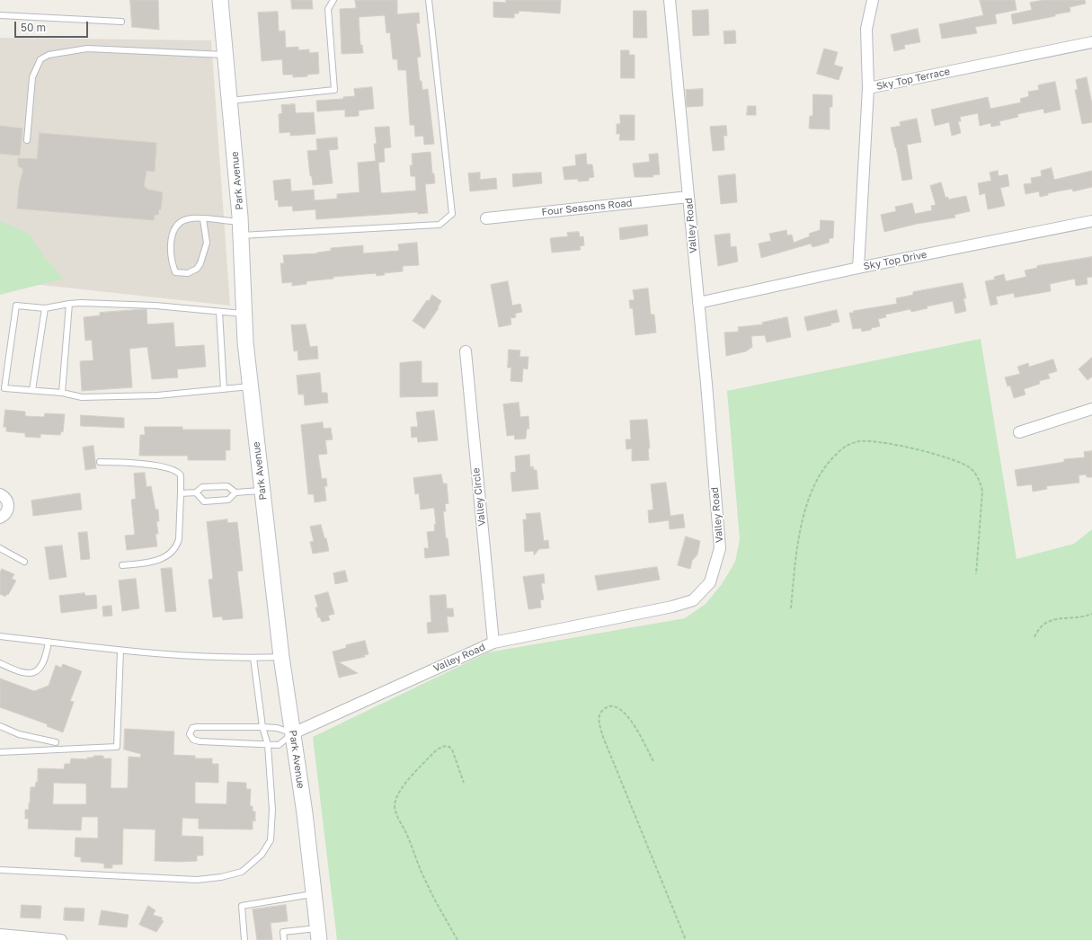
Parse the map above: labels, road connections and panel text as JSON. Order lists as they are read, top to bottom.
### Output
{
  "streets": {
    "main road": ["Park Avenue"],
    "street": [
      "Sky Top Terrace",
      "Four Seasons Road",
      "Valley Road",
      "Sky Top Drive",
      "Valley Circle"
    ]
  },
  "crossings": [
    ["Sky Top Terrace", "Sky Top Drive"],
    ["Park Avenue", "Valley Road"],
    ["Four Seasons Road", "Valley Road"],
    ["Valley Road", "Sky Top Drive"],
    ["Valley Road", "Valley Circle"]
  ],
  "scale_bar": "50 m"
}
